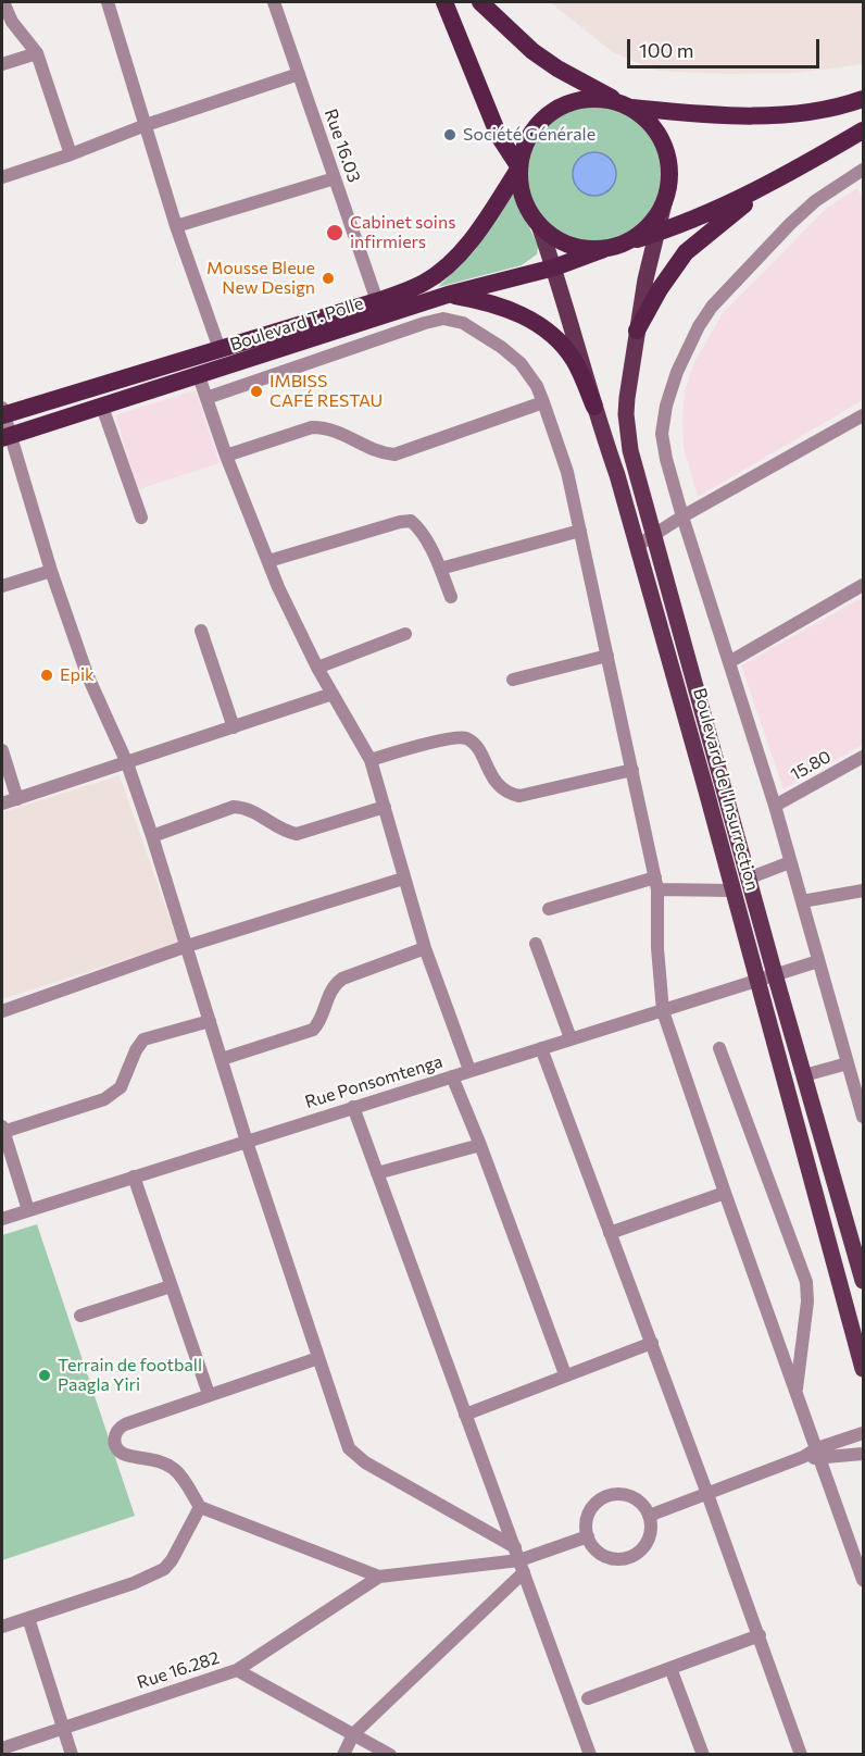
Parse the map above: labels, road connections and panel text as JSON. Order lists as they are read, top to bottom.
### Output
{
  "streets": {
    "highway": ["Boulevard T. Polle"],
    "main road": ["Boulevard de l'Insurrection"],
    "street": [
      "Rue 16.03",
      "15.80",
      "Rue Ponsomtenga",
      "Rue 16.282"
    ]
  },
  "crossings": [
    ["Rue 16.03", "Boulevard T. Polle"],
    ["Boulevard T. Polle", "Boulevard de l'Insurrection"],
    ["Boulevard de l'Insurrection", "Rue Ponsomtenga"]
  ],
  "places": [
    "Société Générale",
    "Cabinet soins infirmiers",
    "Mousse Bleue New Design",
    "IMBISS CAFÉ RESTAU",
    "Epik",
    "Terrain de football Paagla Yiri"
  ],
  "scale_bar": "100 m"
}
